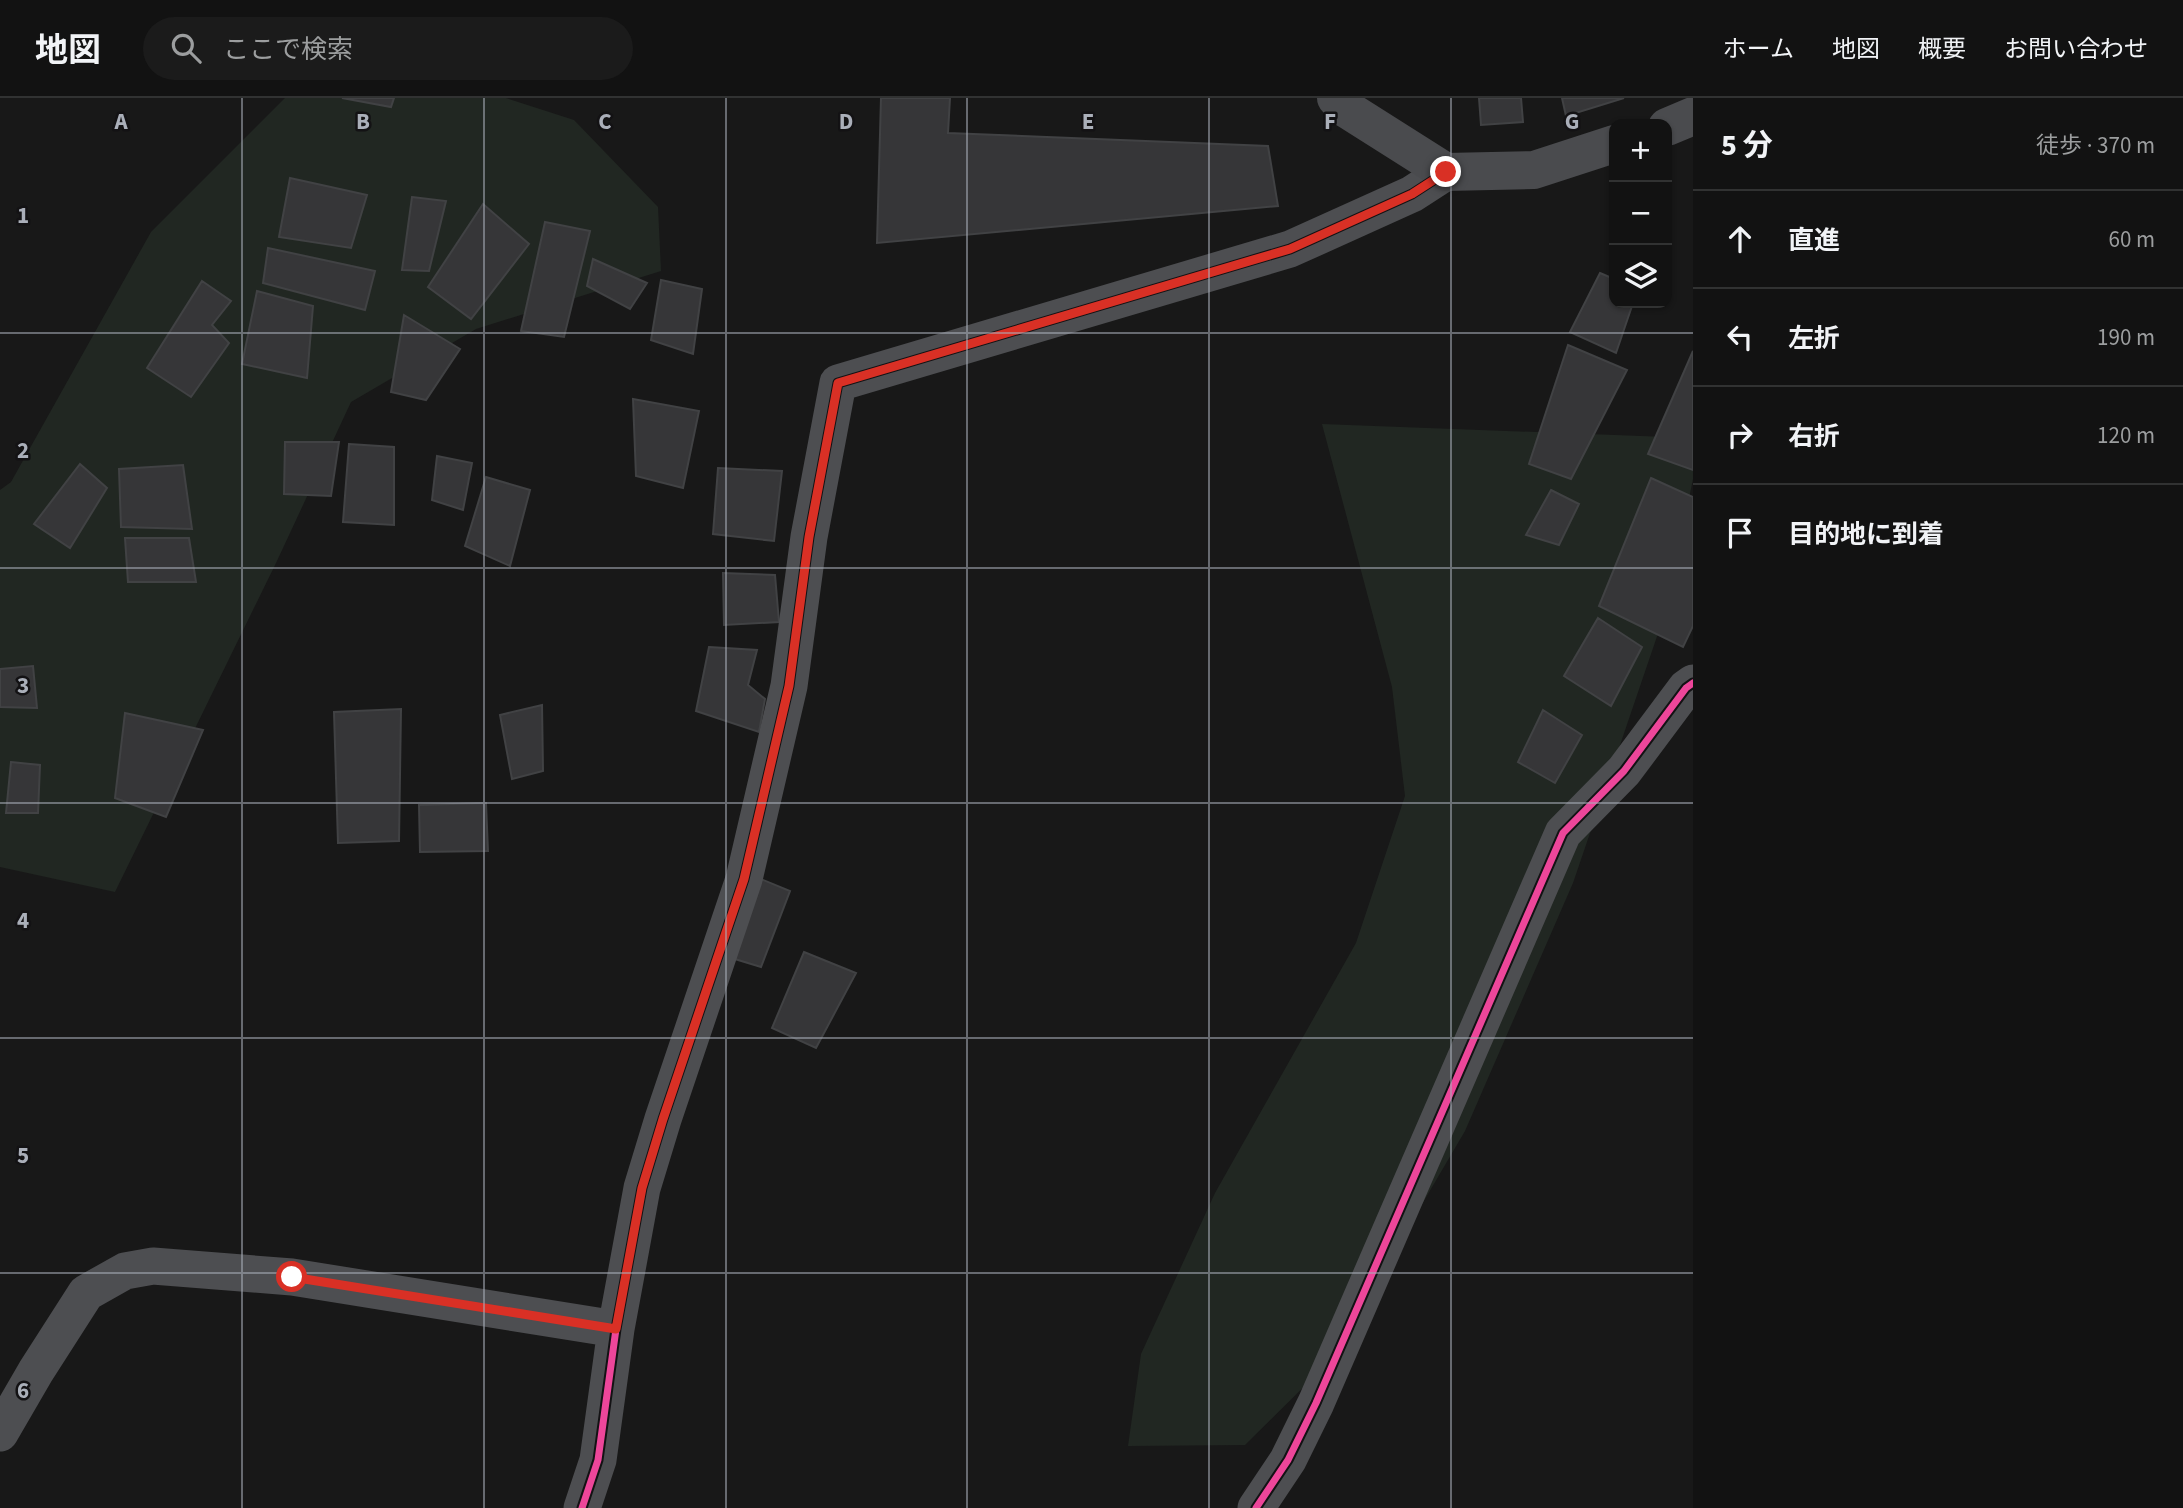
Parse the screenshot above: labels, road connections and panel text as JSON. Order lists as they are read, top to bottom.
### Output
{
  "page": {
    "header": "地図",
    "search": "ここで検索",
    "nav": [
      "ホーム",
      "地図",
      "概要",
      "お問い合わせ"
    ],
    "heading": ["5 分", "徒歩 · 370 m"],
    "map_buttons": ["+", "−"],
    "list": [
      ["直進", "60 m"],
      ["左折", "190 m"],
      ["右折", "120 m"],
      "目的地に到着"
    ]
  },
  "grid": {
    "columns": [
      "A",
      "B",
      "C",
      "D",
      "E",
      "F",
      "G"
    ],
    "rows": [
      "1",
      "2",
      "3",
      "4",
      "5",
      "6"
    ]
  }
}
